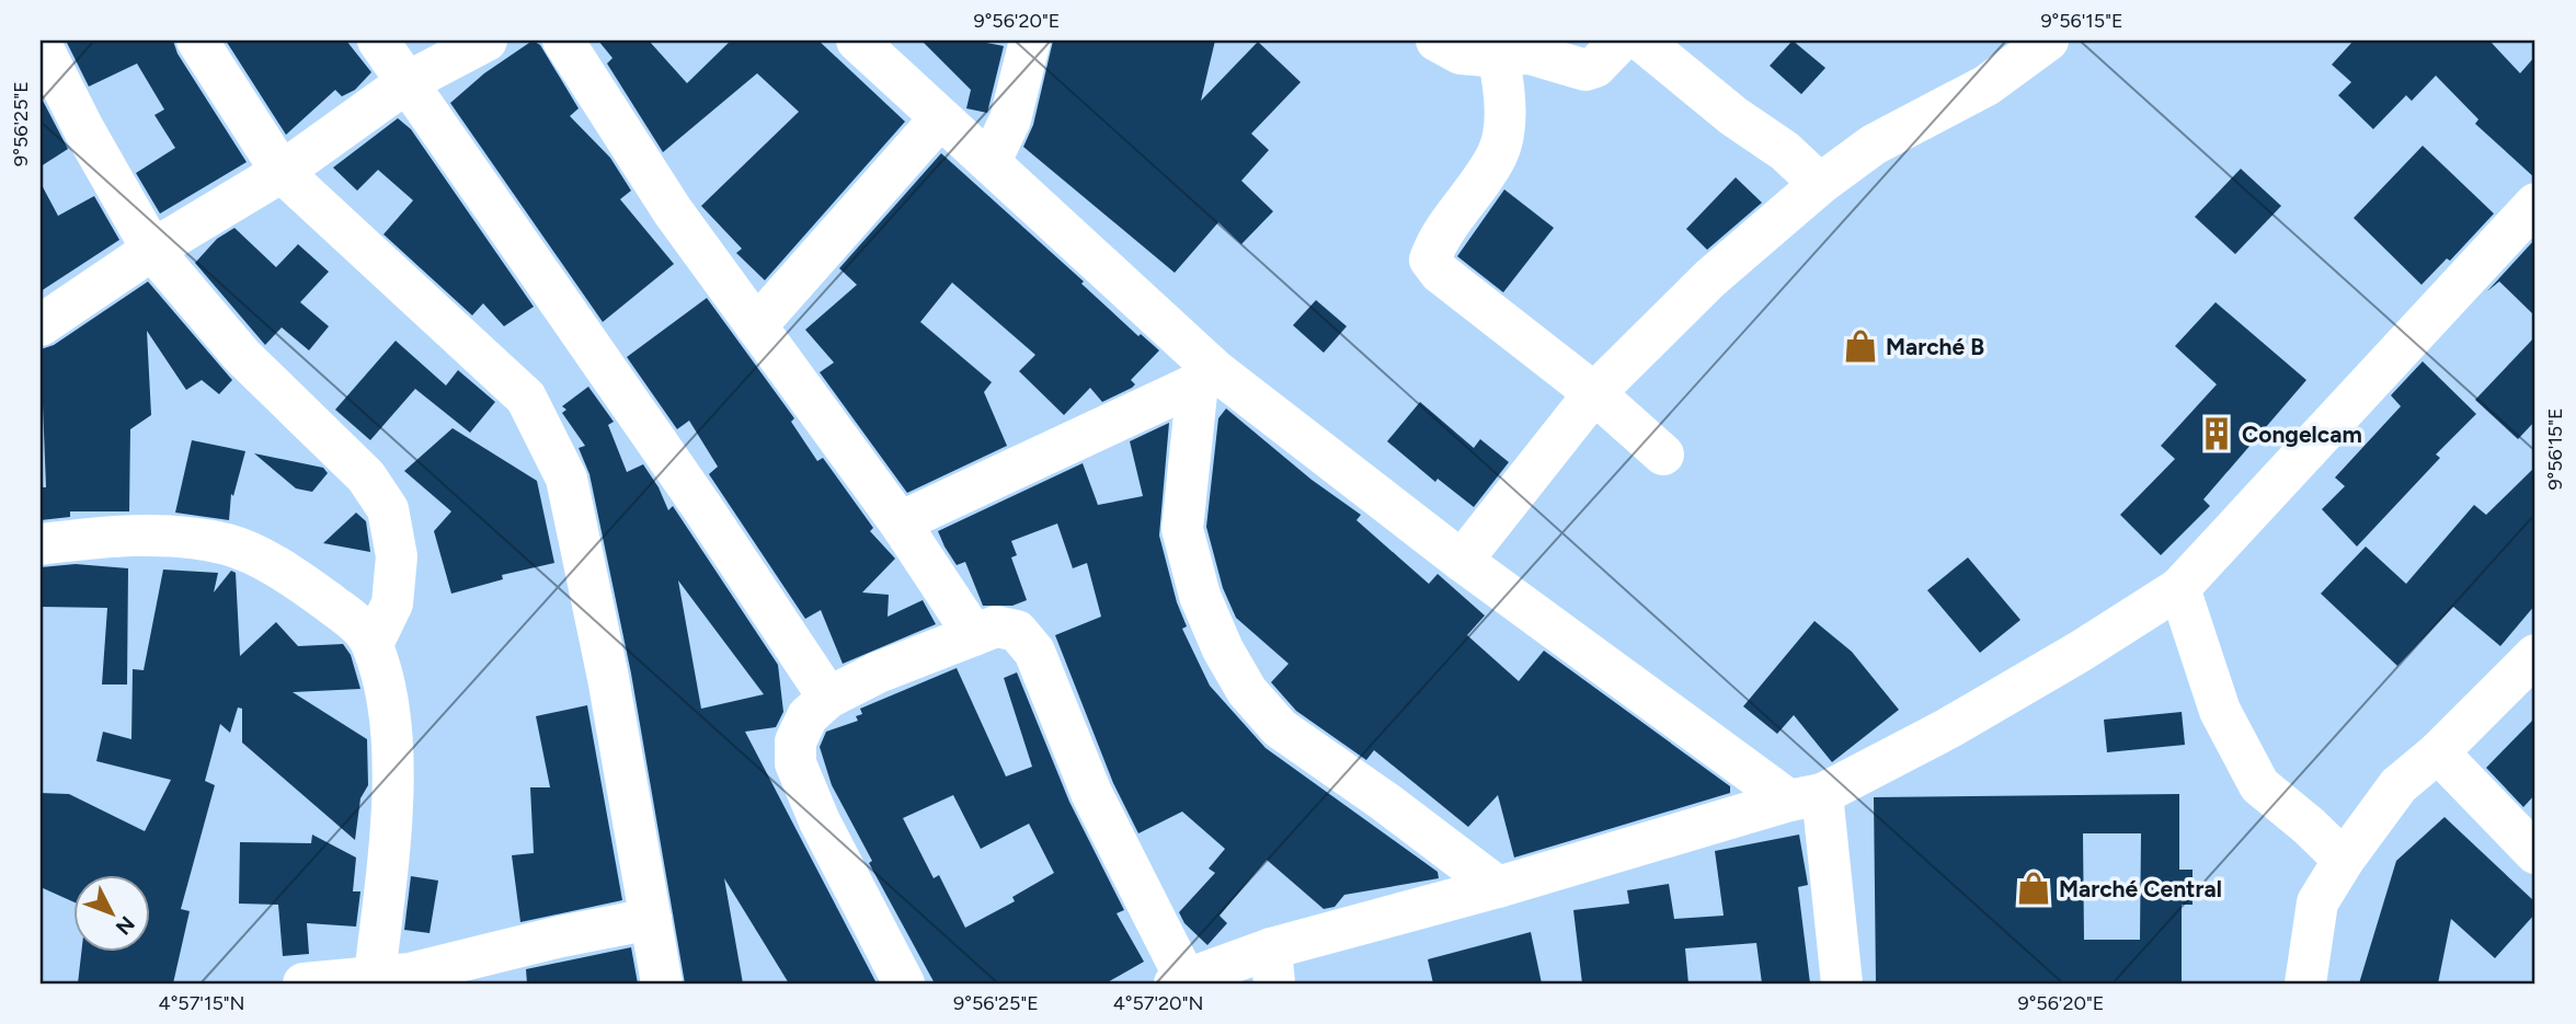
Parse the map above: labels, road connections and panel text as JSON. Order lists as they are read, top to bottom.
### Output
{
  "places": {
    "shop": ["Marché B", "Marché Central"],
    "building": ["Congelcam"]
  },
  "north": "bottom right",
  "coordinates": [
    "9°56'20\"E",
    "9°56'15\"E",
    "9°56'25\"E",
    "4°57'15\"N",
    "4°57'20\"N"
  ]
}
